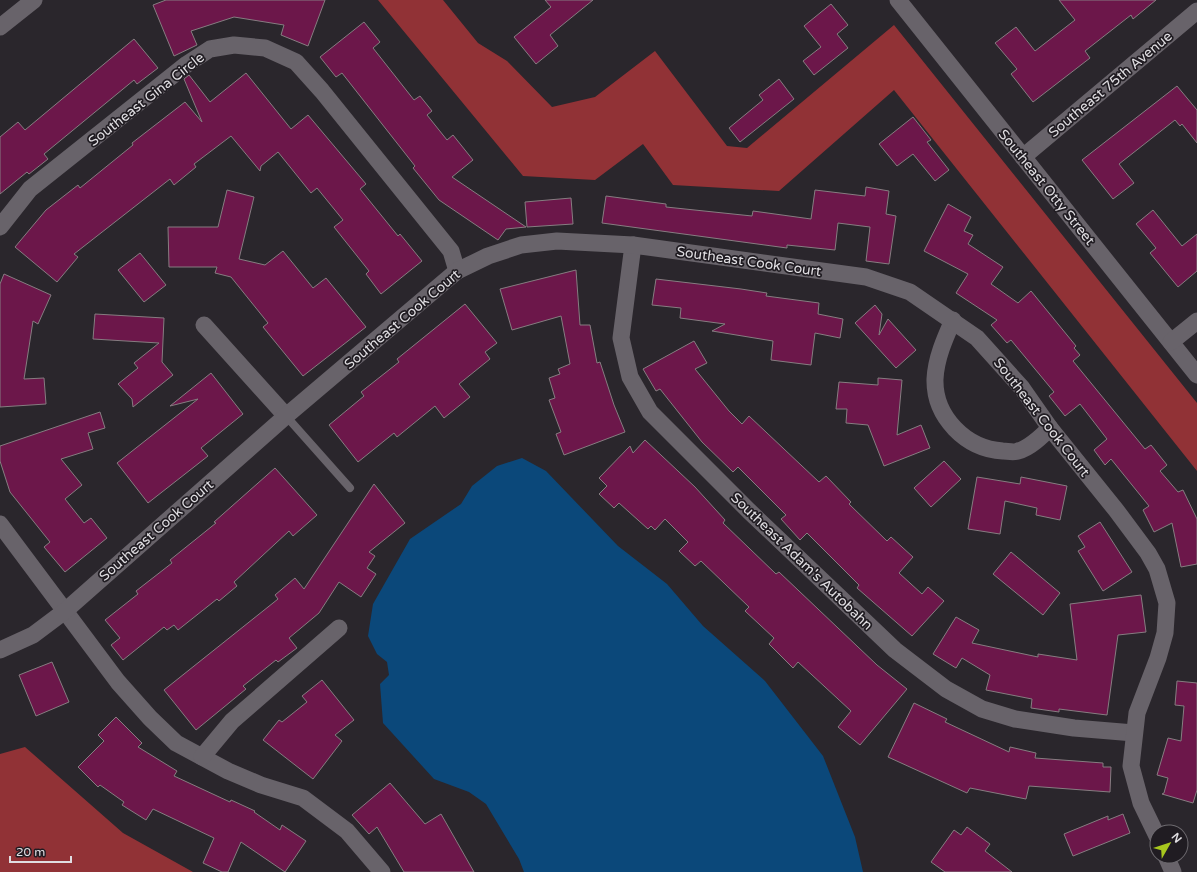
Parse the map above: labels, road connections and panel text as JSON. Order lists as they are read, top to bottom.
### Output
{
  "streets": {
    "street": [
      "Southeast 75th Avenue",
      "Southeast Gina Circle",
      "Southeast Otty Street",
      "Southeast Cook Court",
      "Southeast Adam's Autobahn"
    ]
  },
  "crossings": [
    ["Southeast 75th Avenue", "Southeast Otty Street"],
    ["Southeast Gina Circle", "Southeast Cook Court"],
    ["Southeast Cook Court", "Southeast Adam's Autobahn"]
  ],
  "scale_bar": "20 m",
  "north": "top right"
}
